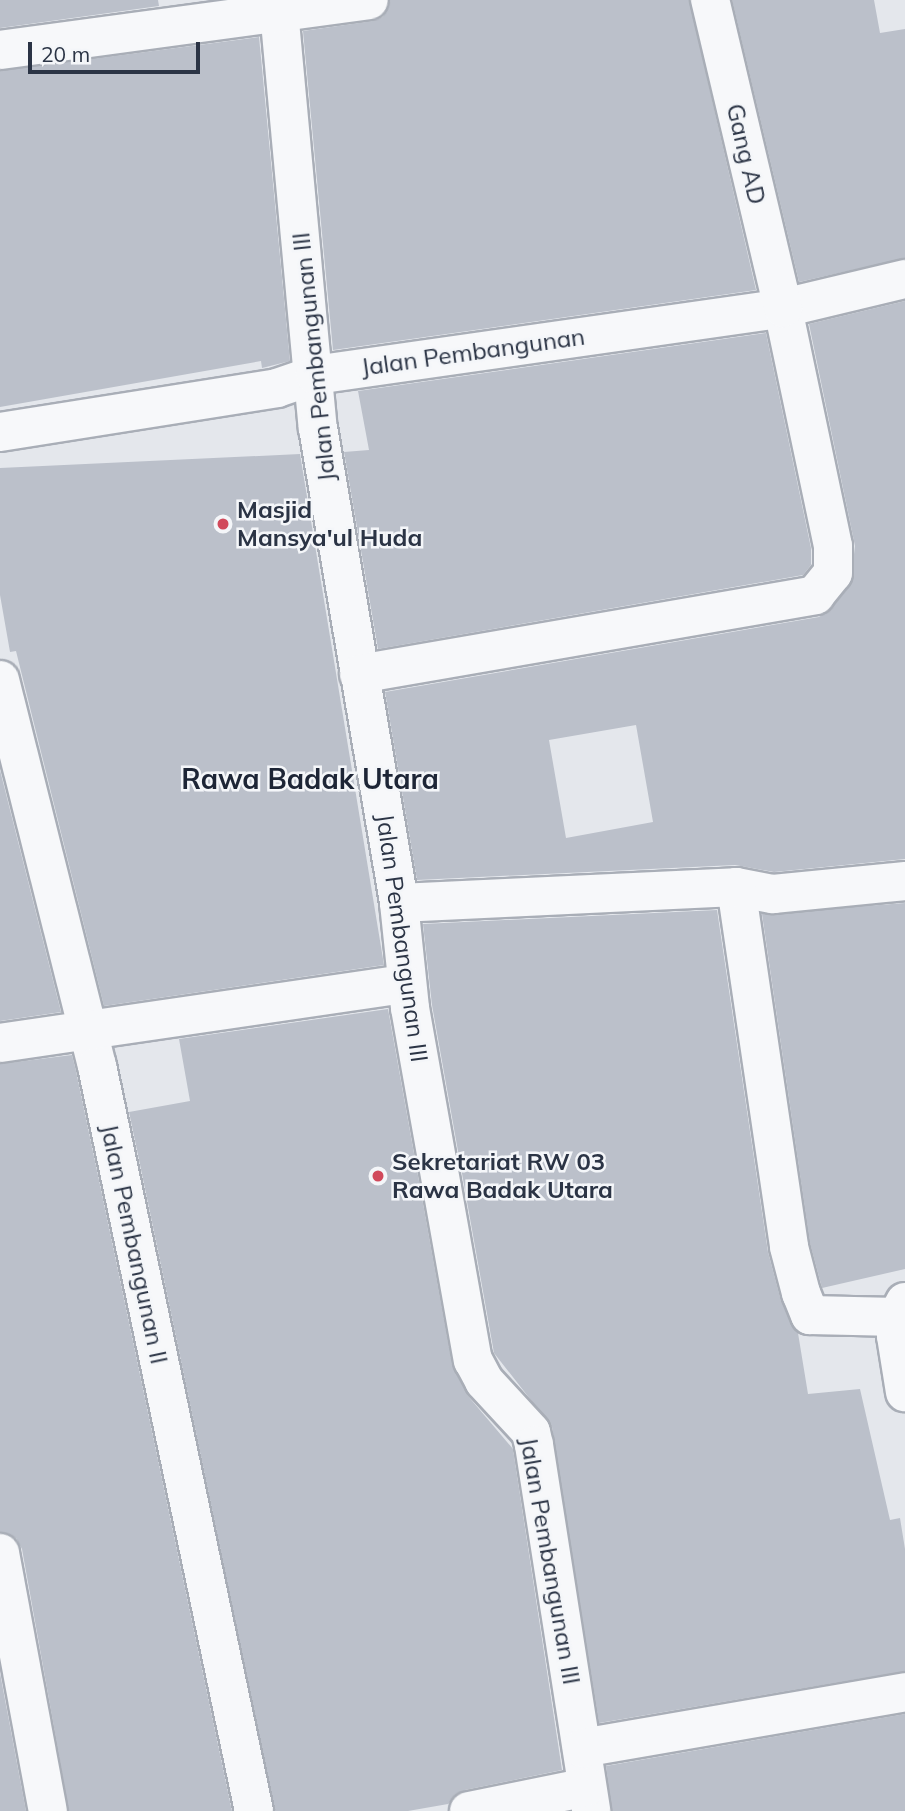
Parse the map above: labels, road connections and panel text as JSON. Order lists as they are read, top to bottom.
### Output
{
  "streets": {
    "street": [
      "Gang AD",
      "Jalan Pembangunan",
      "Jalan Pembangunan III",
      "Jalan Pembangunan II"
    ]
  },
  "crossings": [
    ["Gang AD", "Jalan Pembangunan"],
    ["Gang AD", "Jalan Pembangunan III"],
    ["Jalan Pembangunan", "Jalan Pembangunan III"]
  ],
  "districts": ["Rawa Badak Utara"],
  "places": ["Masjid Mansya'ul Huda", "Sekretariat RW 03 Rawa Badak Utara"],
  "scale_bar": "20 m"
}
